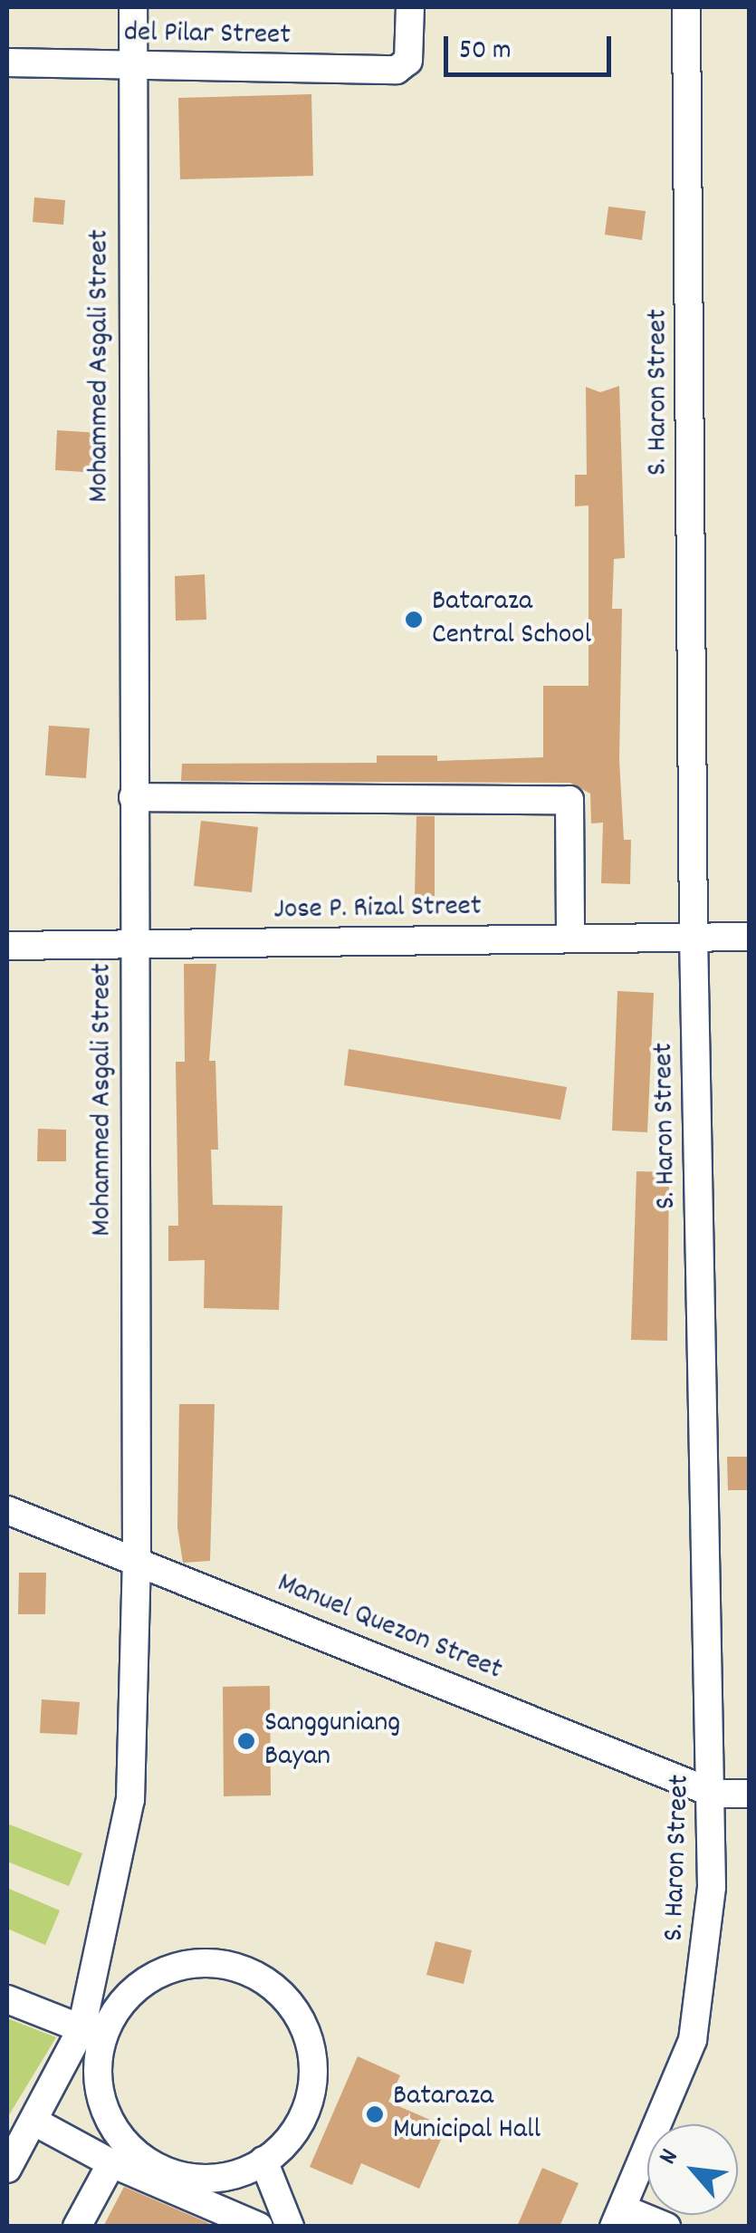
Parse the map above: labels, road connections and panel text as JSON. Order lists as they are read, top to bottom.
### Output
{
  "streets": {
    "street": [
      "del Pilar Street",
      "Mohammed Asgali Street",
      "S. Haron Street",
      "Jose P. Rizal Street",
      "Manuel Quezon Street"
    ]
  },
  "crossings": [
    ["del Pilar Street", "Mohammed Asgali Street"],
    ["Mohammed Asgali Street", "Jose P. Rizal Street"],
    ["Mohammed Asgali Street", "Manuel Quezon Street"],
    ["S. Haron Street", "Jose P. Rizal Street"],
    ["S. Haron Street", "Manuel Quezon Street"]
  ],
  "places": ["Bataraza Central School", "Sangguniang Bayan", "Bataraza Municipal Hall"],
  "scale_bar": "50 m",
  "north": "top left"
}
